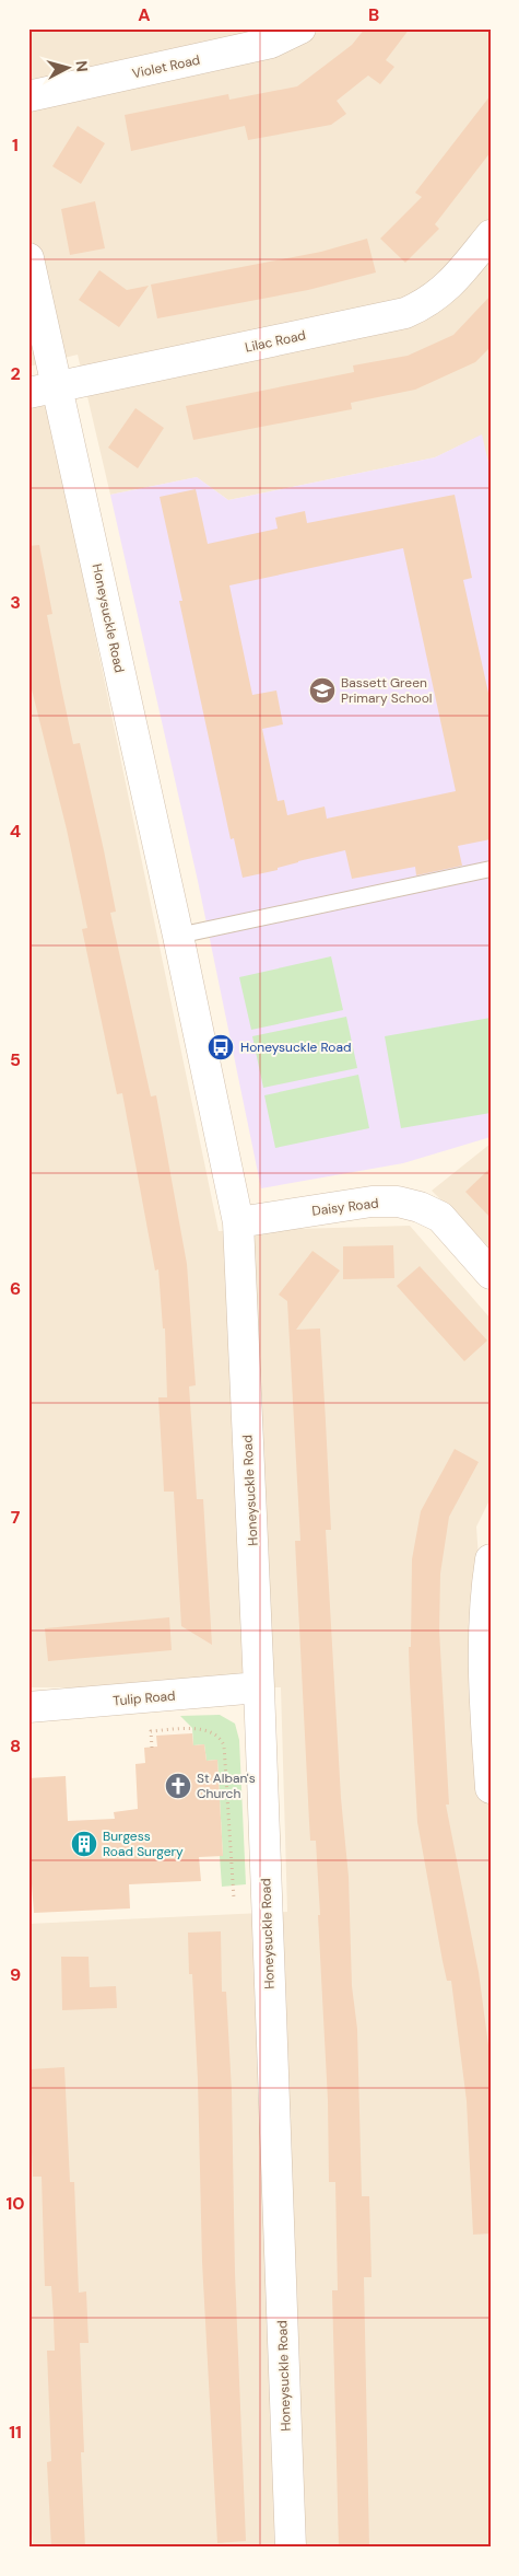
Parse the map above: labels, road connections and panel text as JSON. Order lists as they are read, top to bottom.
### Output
{
  "streets": {
    "street": [
      "Violet Road",
      "Lilac Road",
      "Honeysuckle Road",
      "Daisy Road",
      "Tulip Road"
    ]
  },
  "crossings": [
    ["Lilac Road", "Honeysuckle Road"],
    ["Honeysuckle Road", "Daisy Road"],
    ["Honeysuckle Road", "Tulip Road"]
  ],
  "places": {
    "school or university": ["Bassett Green Primary School"],
    "bus stop": ["Honeysuckle Road"],
    "church": ["St Alban's Church"],
    "building": ["Burgess Road Surgery"]
  },
  "north": "right",
  "grid": {
    "columns": ["A", "B"],
    "rows": [
      "1",
      "2",
      "3",
      "4",
      "5",
      "6",
      "7",
      "8",
      "9",
      "10",
      "11"
    ]
  }
}
